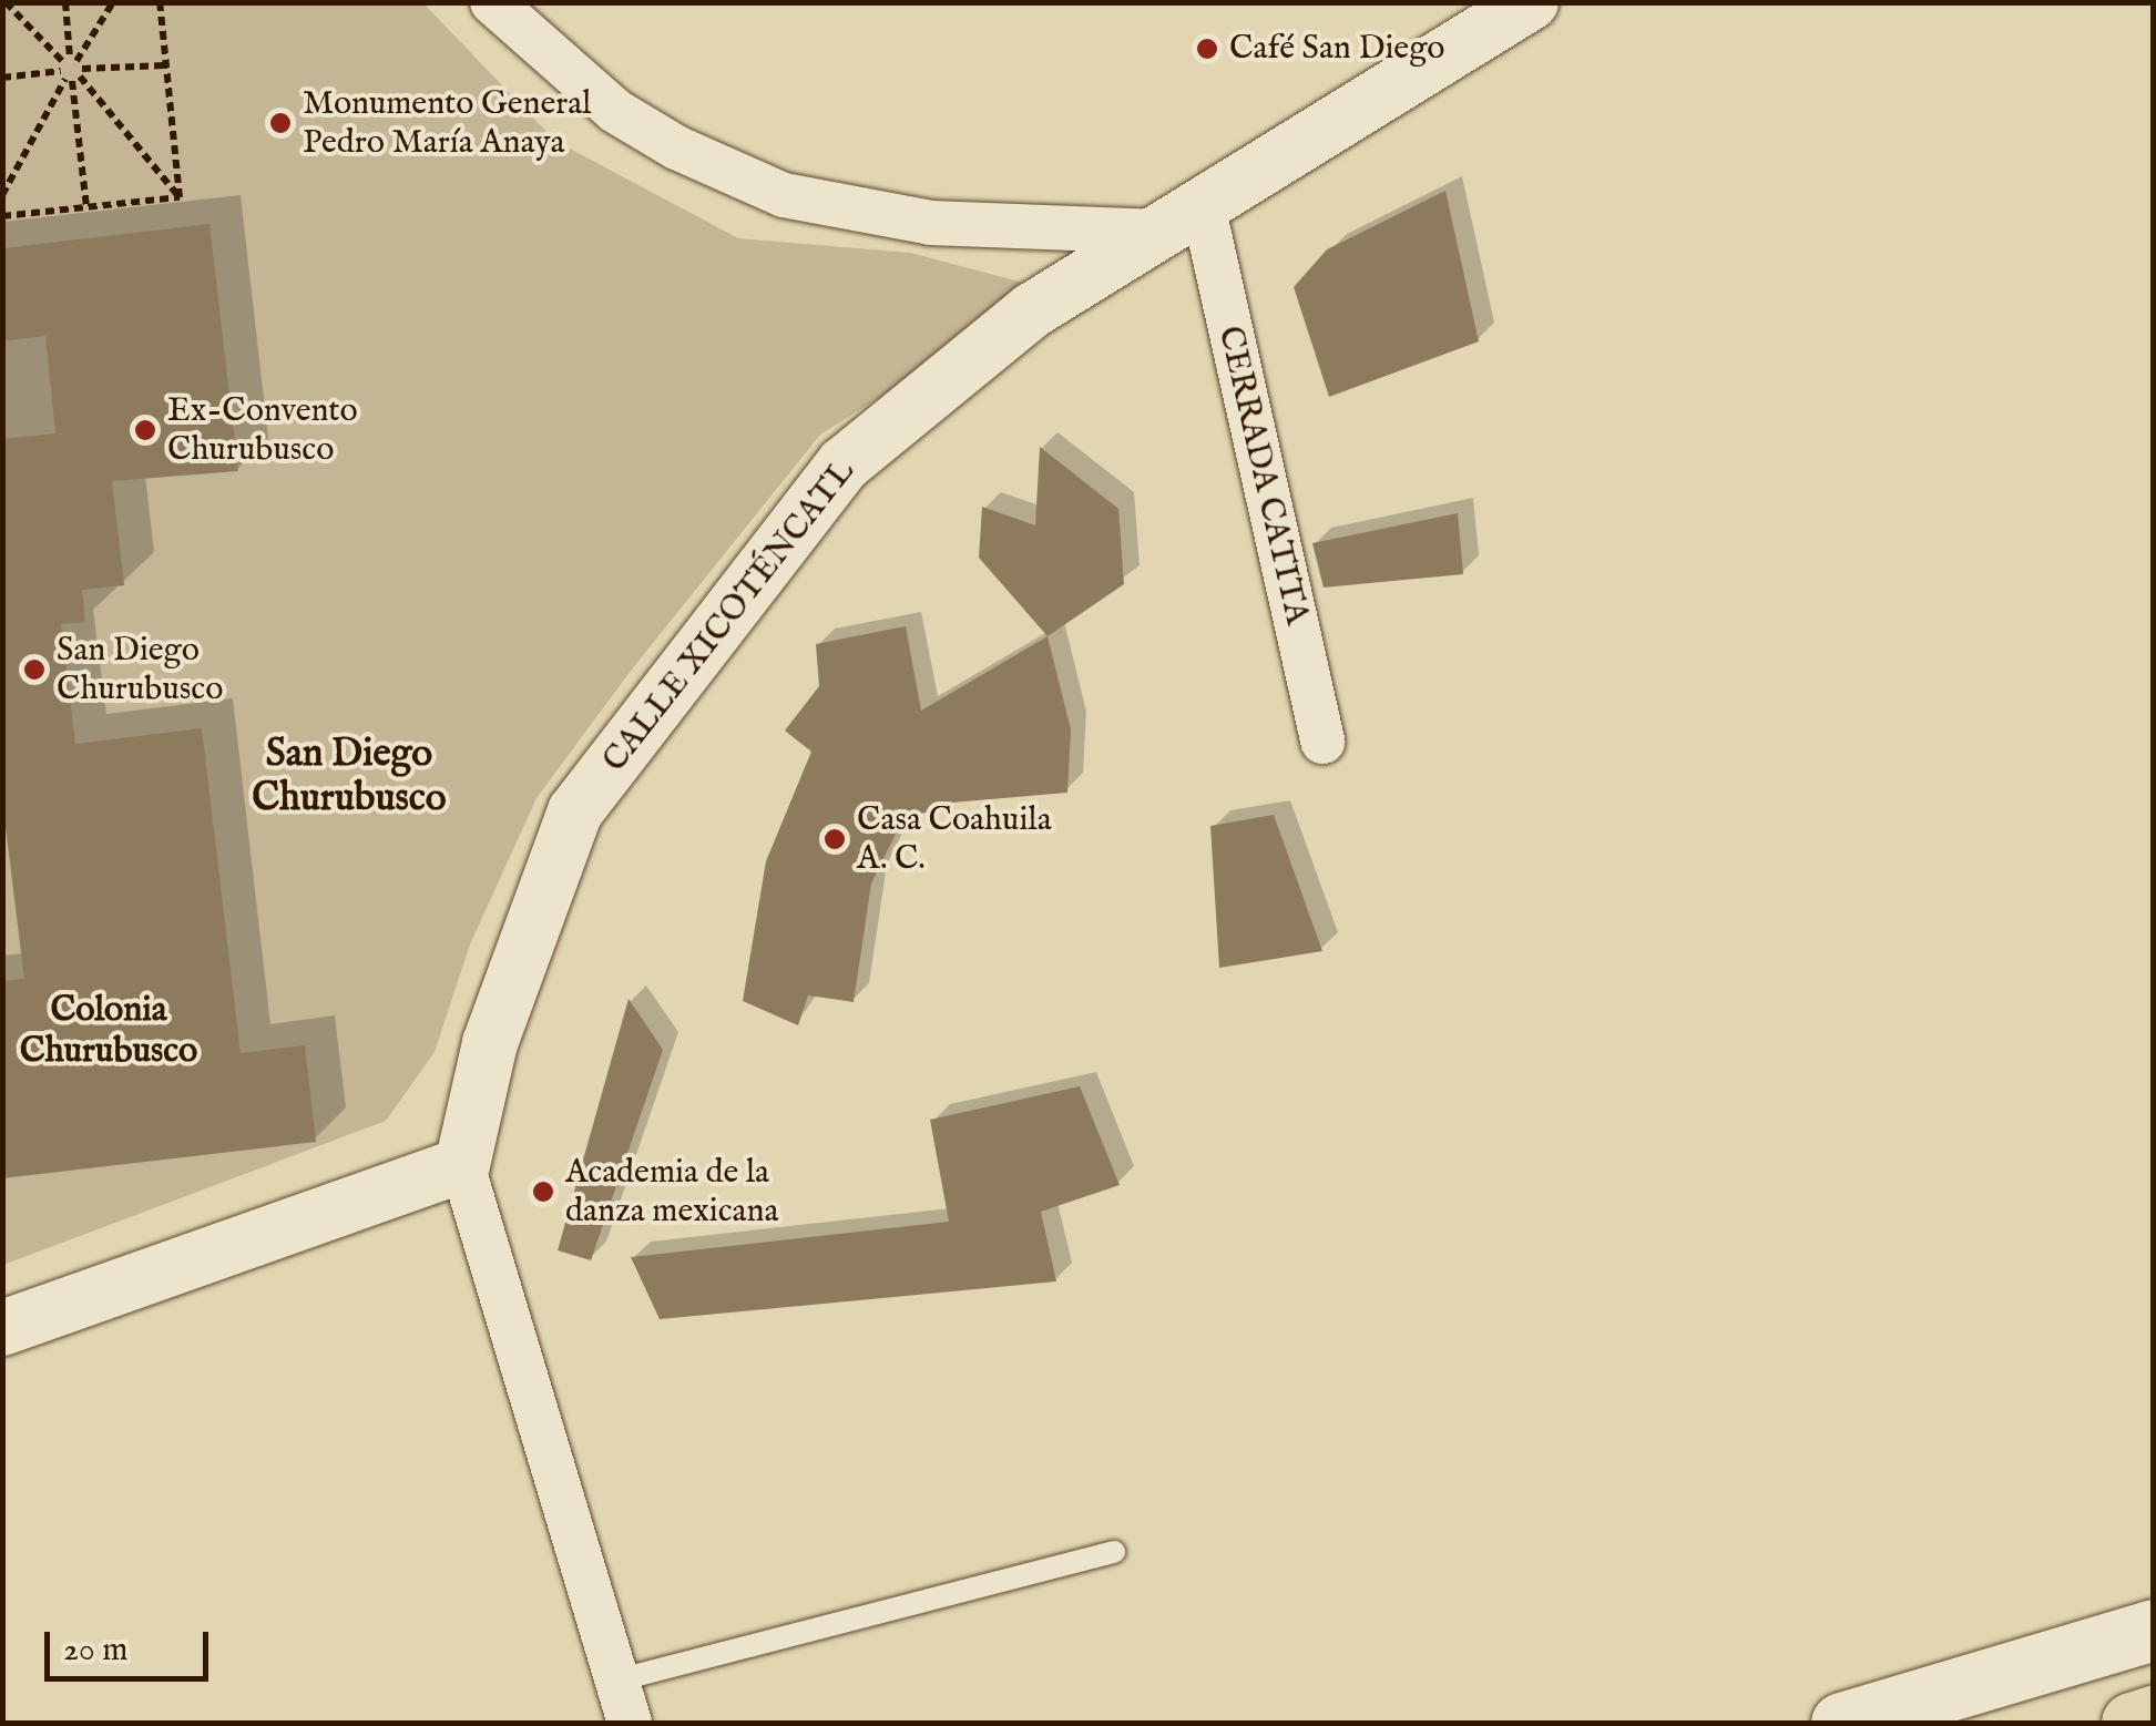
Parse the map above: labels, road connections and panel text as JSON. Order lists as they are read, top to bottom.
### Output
{
  "streets": {
    "street": ["CERRADA CATITA", "CALLE XICOTÉNCATL"]
  },
  "crossings": [
    ["CERRADA CATITA", "CALLE XICOTÉNCATL"]
  ],
  "districts": ["San Diego Churubusco", "Colonia Churubusco"],
  "places": [
    "Café San Diego",
    "Monumento General Pedro María Anaya",
    "Ex-Convento Churubusco",
    "San Diego Churubusco",
    "Casa Coahuila A. C.",
    "Academia de la danza mexicana"
  ],
  "scale_bar": "20 m"
}
